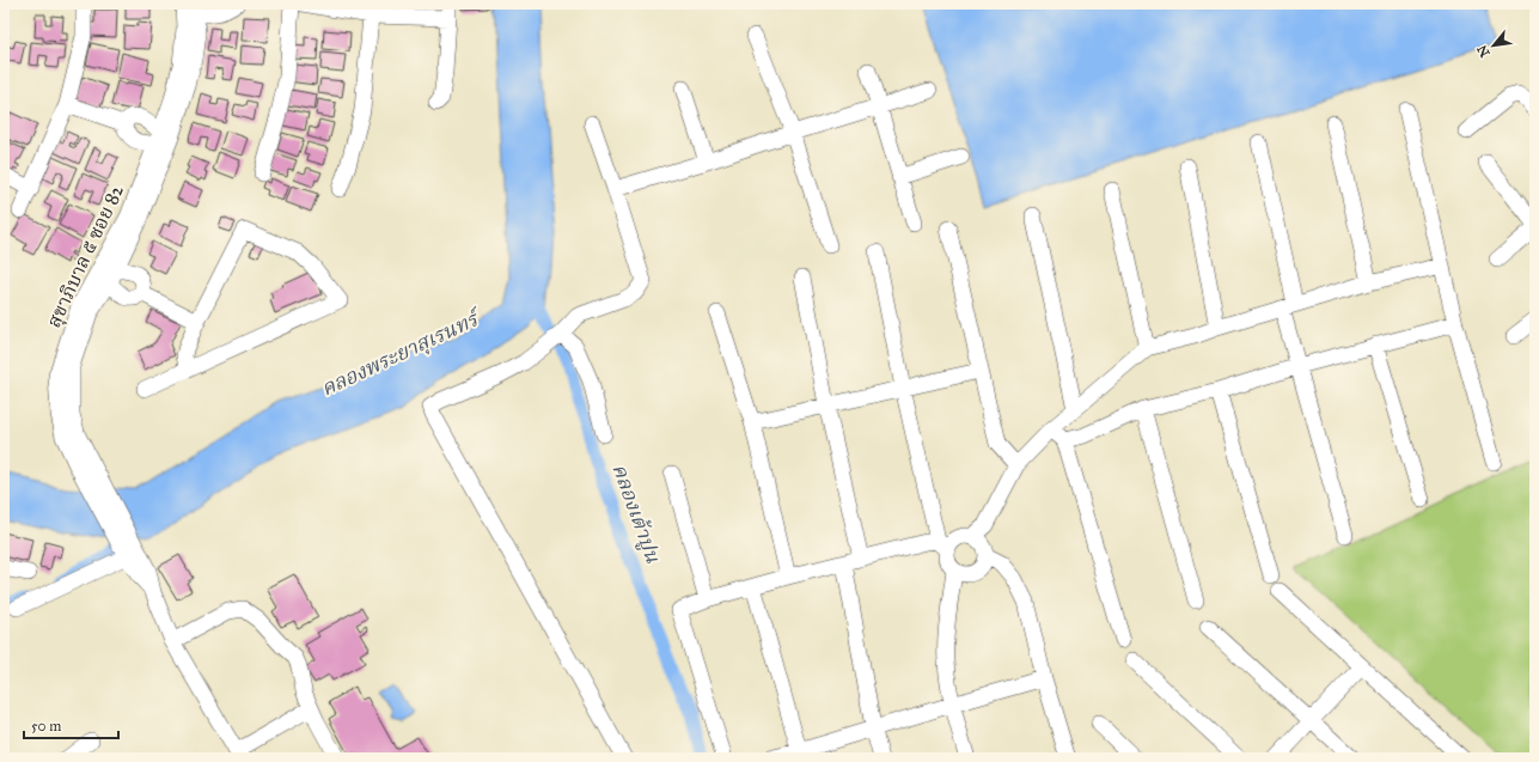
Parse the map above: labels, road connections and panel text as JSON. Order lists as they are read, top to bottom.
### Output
{
  "streets": {
    "street": ["สุขาภิบาล ๕ ซอย 82"]
  },
  "water": ["คลองพระยาสุเรนทร์", "คลองเต้าปูน"],
  "scale_bar": "50 m",
  "north": "bottom left"
}
